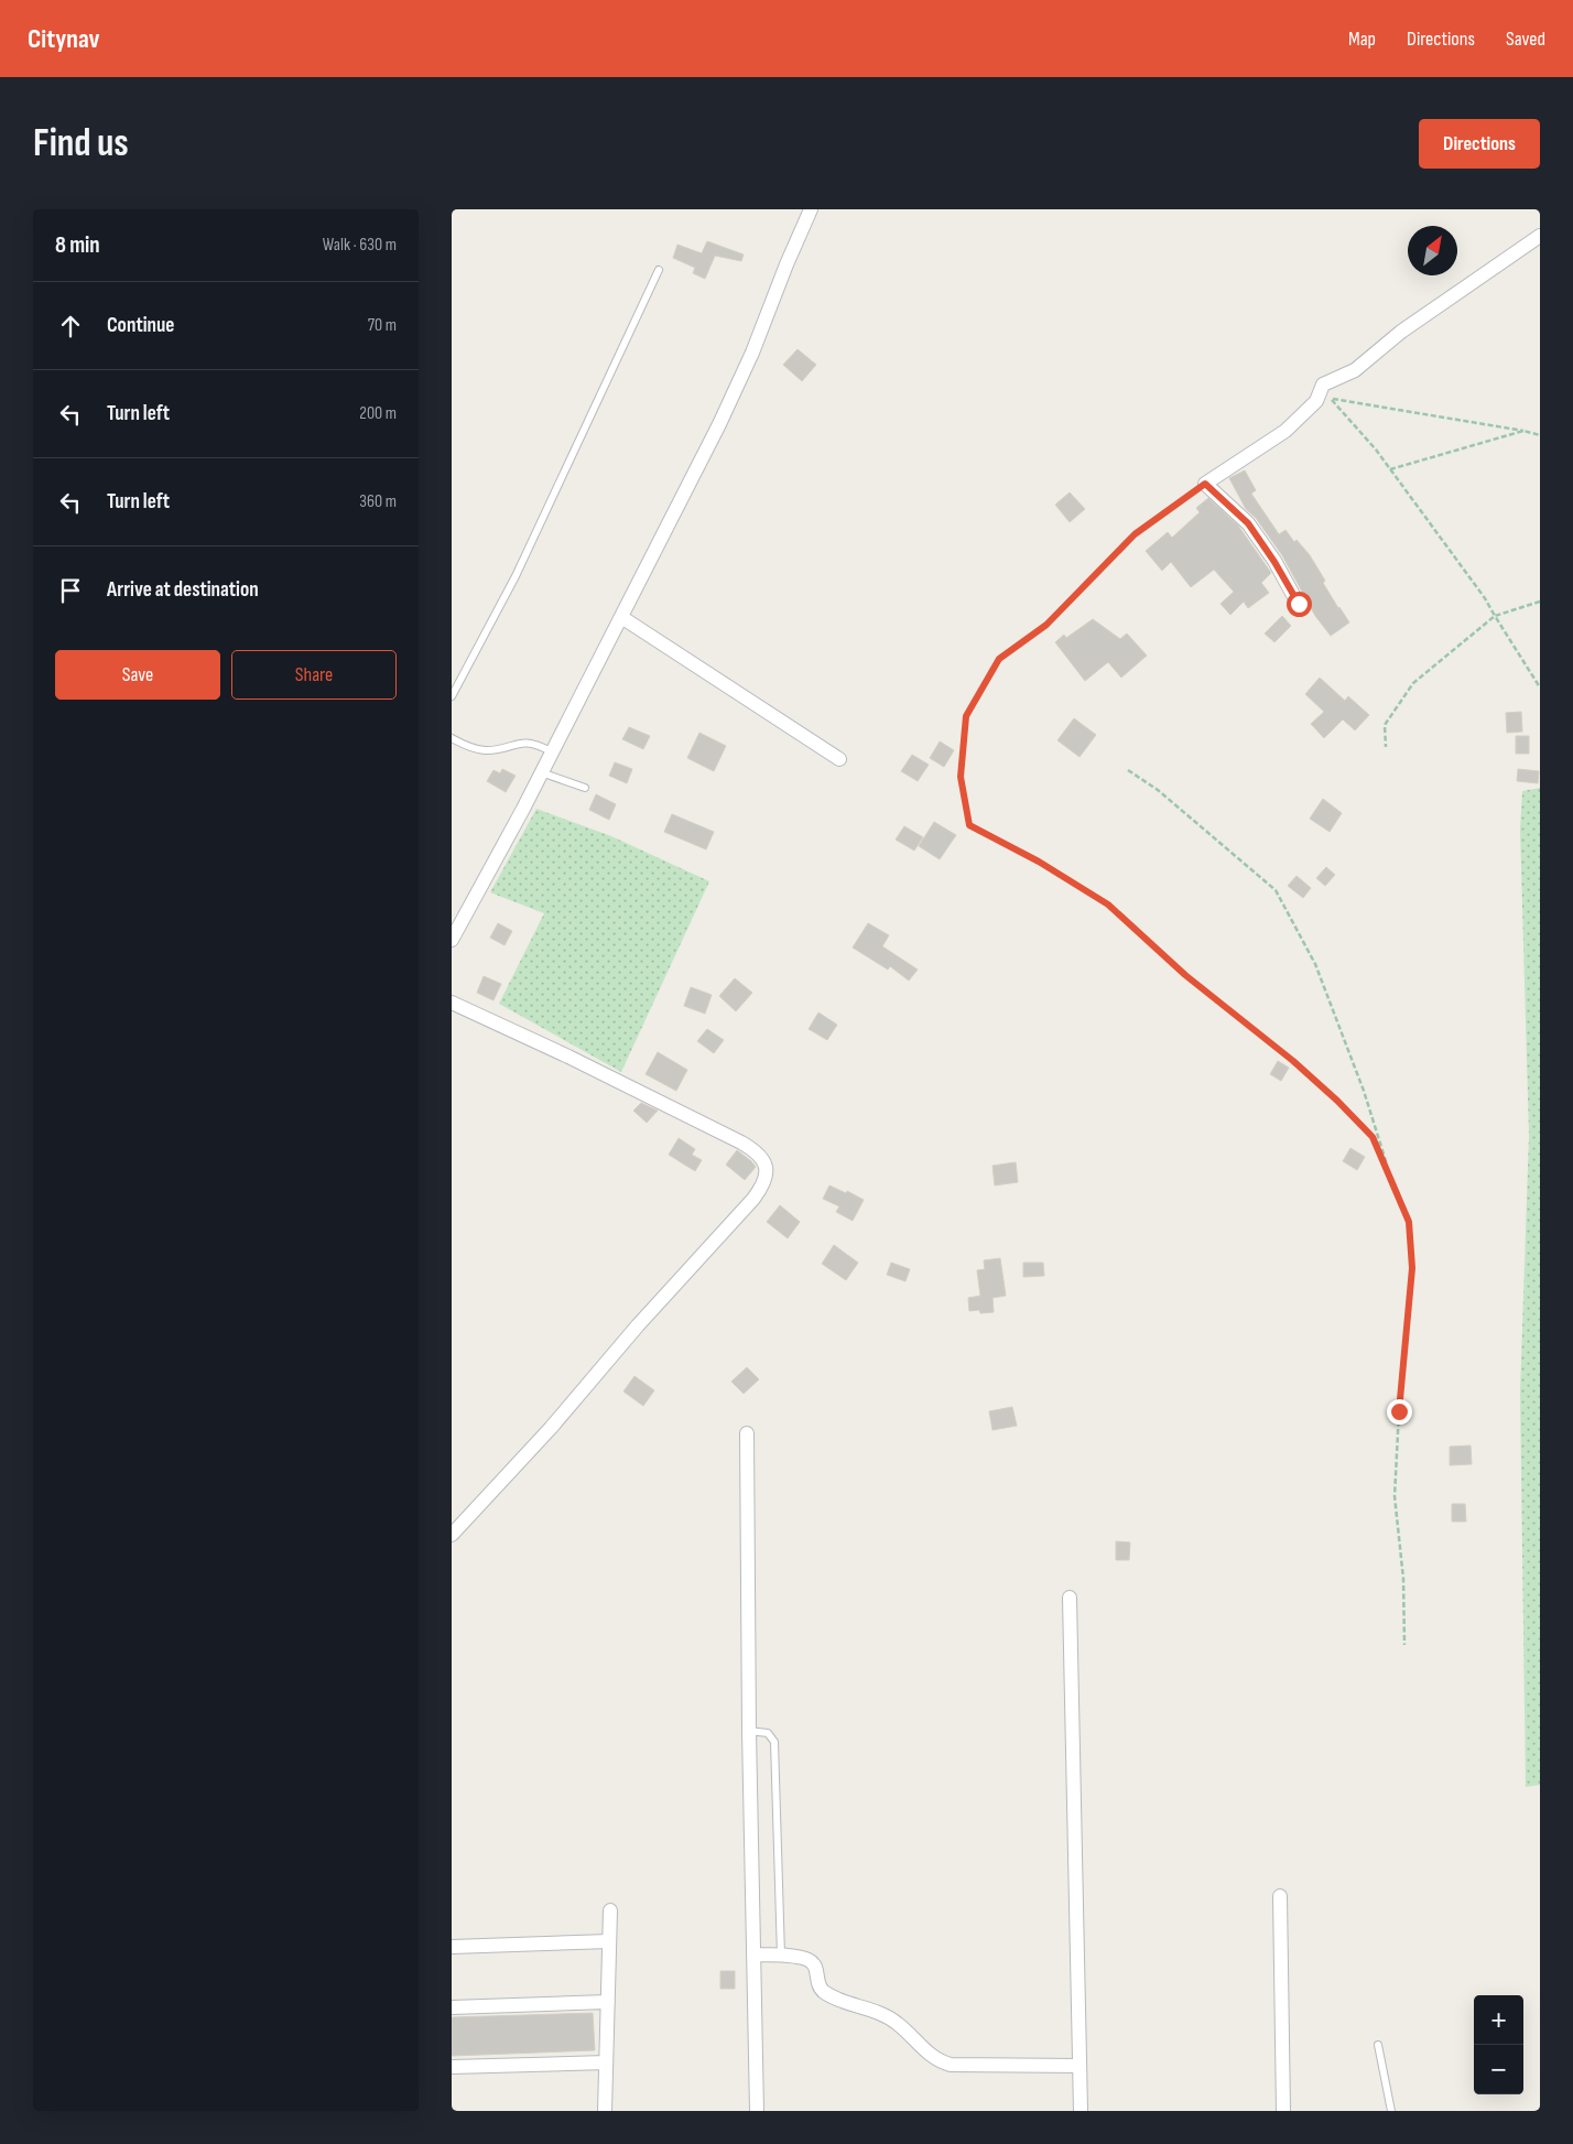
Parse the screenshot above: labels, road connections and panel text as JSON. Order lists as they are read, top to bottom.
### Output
{
  "north": "top right",
  "page": {
    "header": "Citynav",
    "nav": ["Map", "Directions", "Saved"],
    "buttons": [
      "Directions",
      ["Save", "Share"]
    ],
    "title": "Find us",
    "heading": ["8 min", "Walk · 630 m"],
    "list": [
      ["Continue", "70 m"],
      ["Turn left", "200 m"],
      ["Turn left", "360 m"],
      "Arrive at destination"
    ],
    "map_buttons": ["+", "−"]
  }
}
